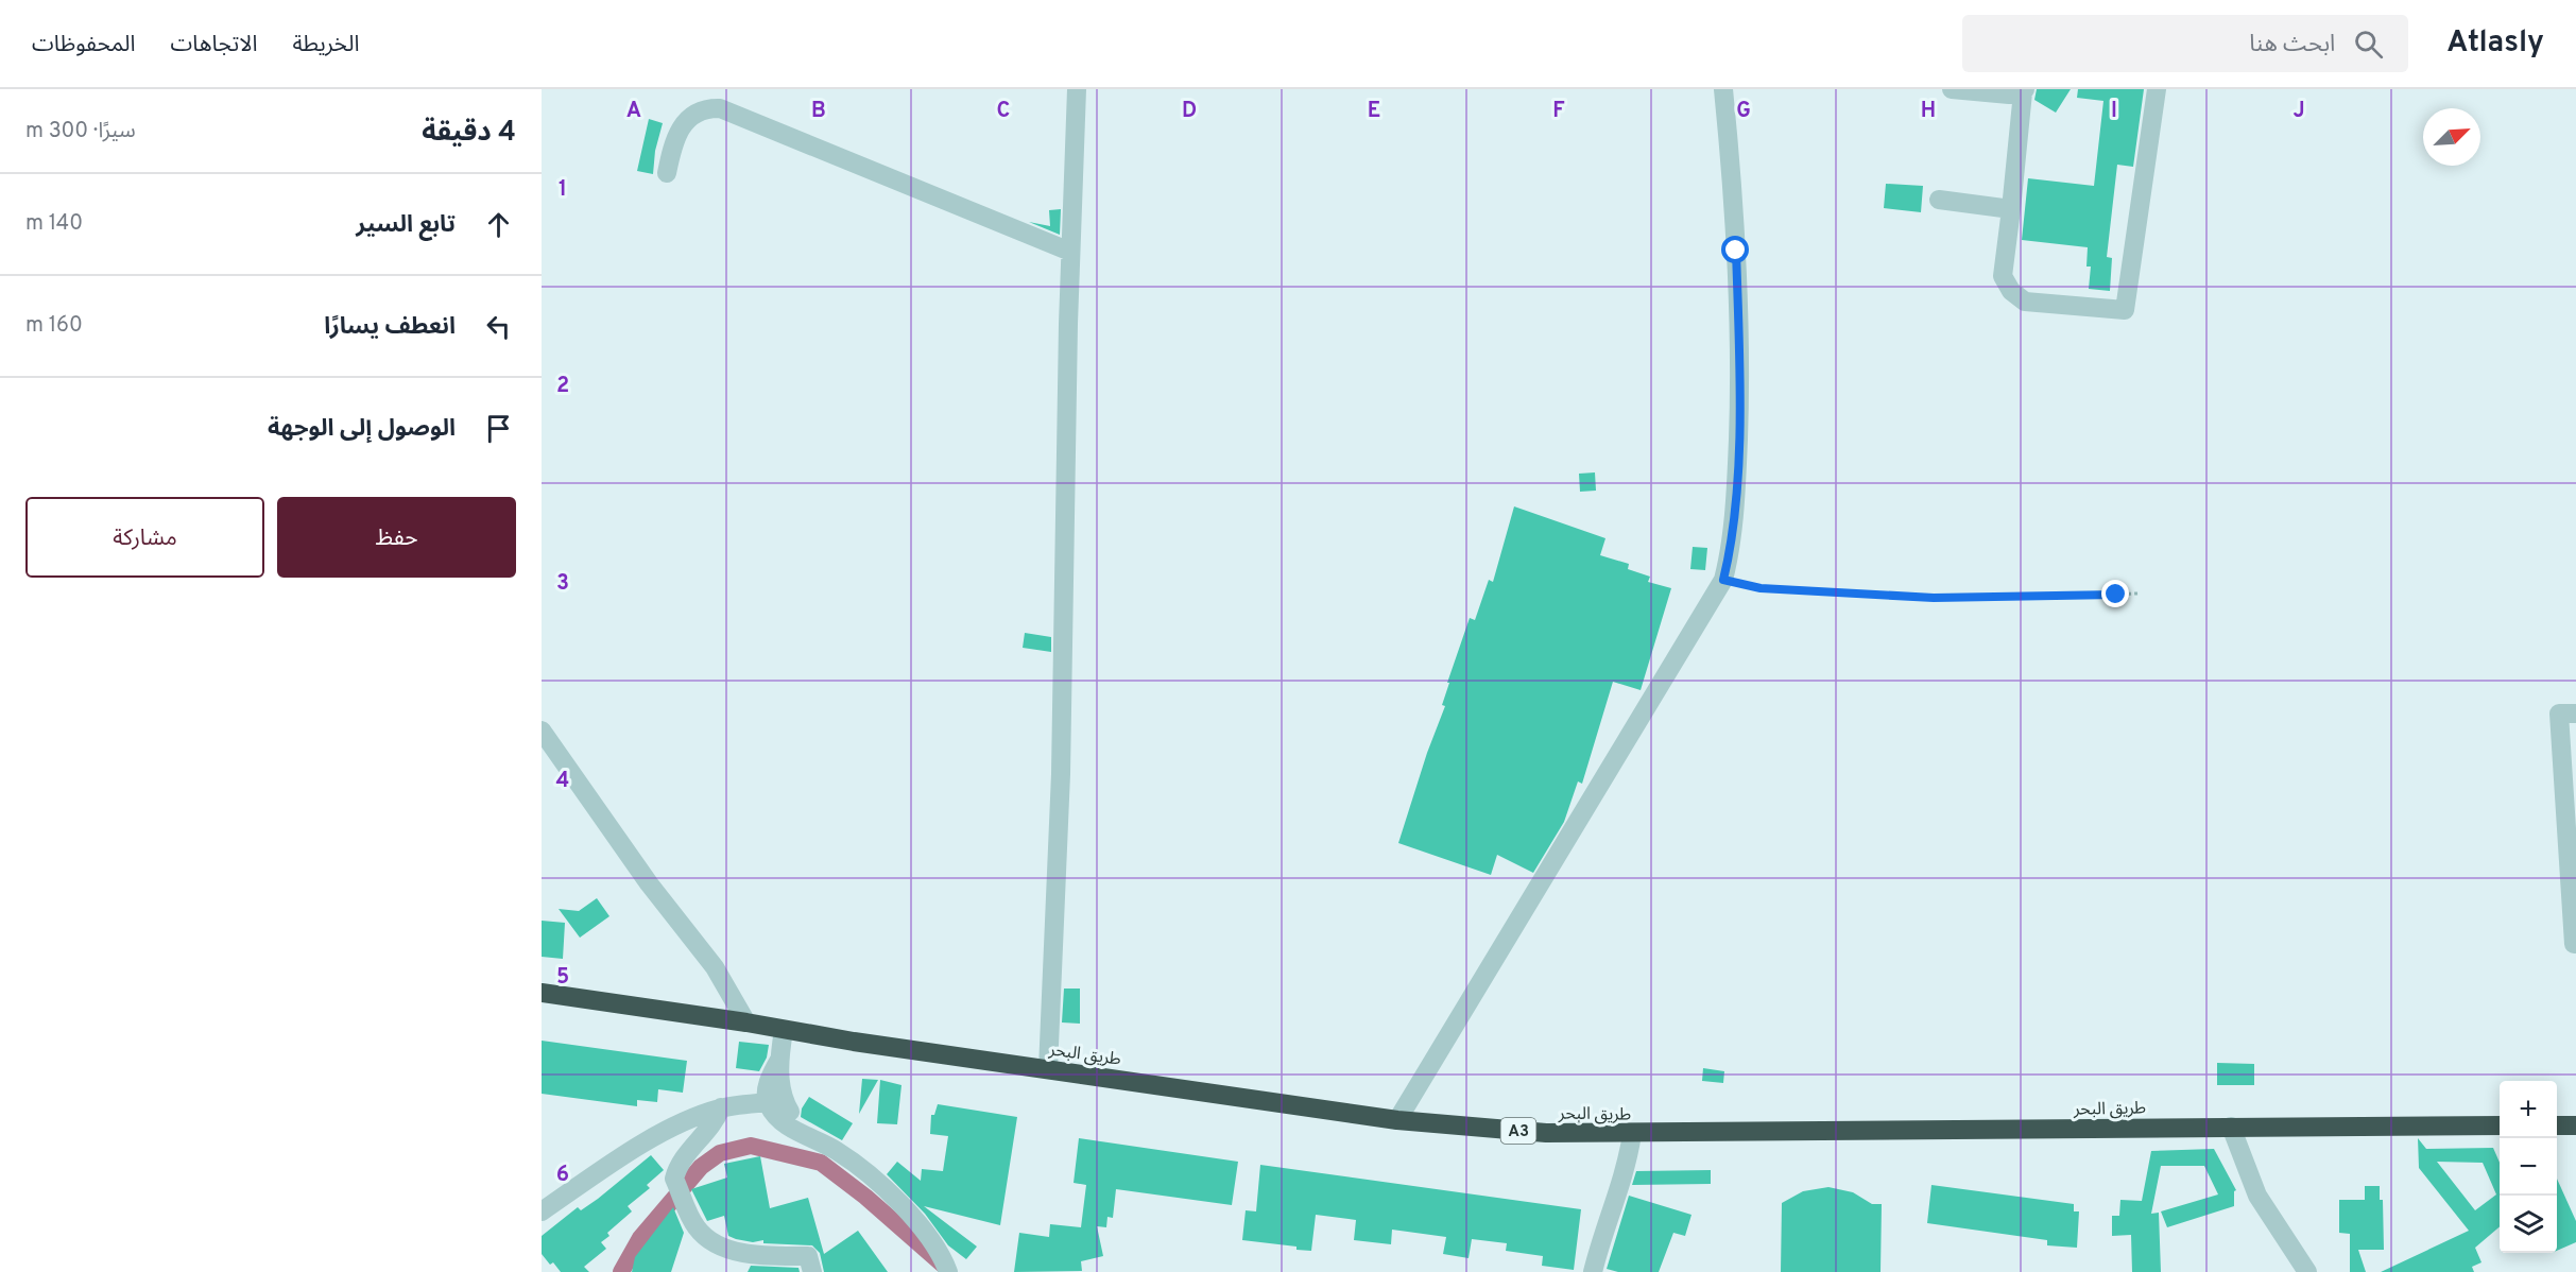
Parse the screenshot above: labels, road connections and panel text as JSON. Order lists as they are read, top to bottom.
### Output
{
  "streets": {
    "highway": ["طريق البحر", "A3"]
  },
  "north": "top right",
  "page": {
    "header": "Atlasly",
    "search": "ابحث هنا",
    "nav": ["الخريطة", "الاتجاهات", "المحفوظات"],
    "heading": ["4 دقيقة", "سيرًا · 300 m"],
    "list": [
      ["تابع السير", "140 m"],
      ["انعطف يسارًا", "160 m"],
      "الوصول إلى الوجهة"
    ],
    "buttons": ["حفظ", "مشاركة"],
    "map_buttons": ["+", "−"]
  },
  "grid": {
    "columns": [
      "A",
      "B",
      "C",
      "D",
      "E",
      "F",
      "G",
      "H",
      "I",
      "J"
    ],
    "rows": [
      "1",
      "2",
      "3",
      "4",
      "5",
      "6"
    ]
  }
}
